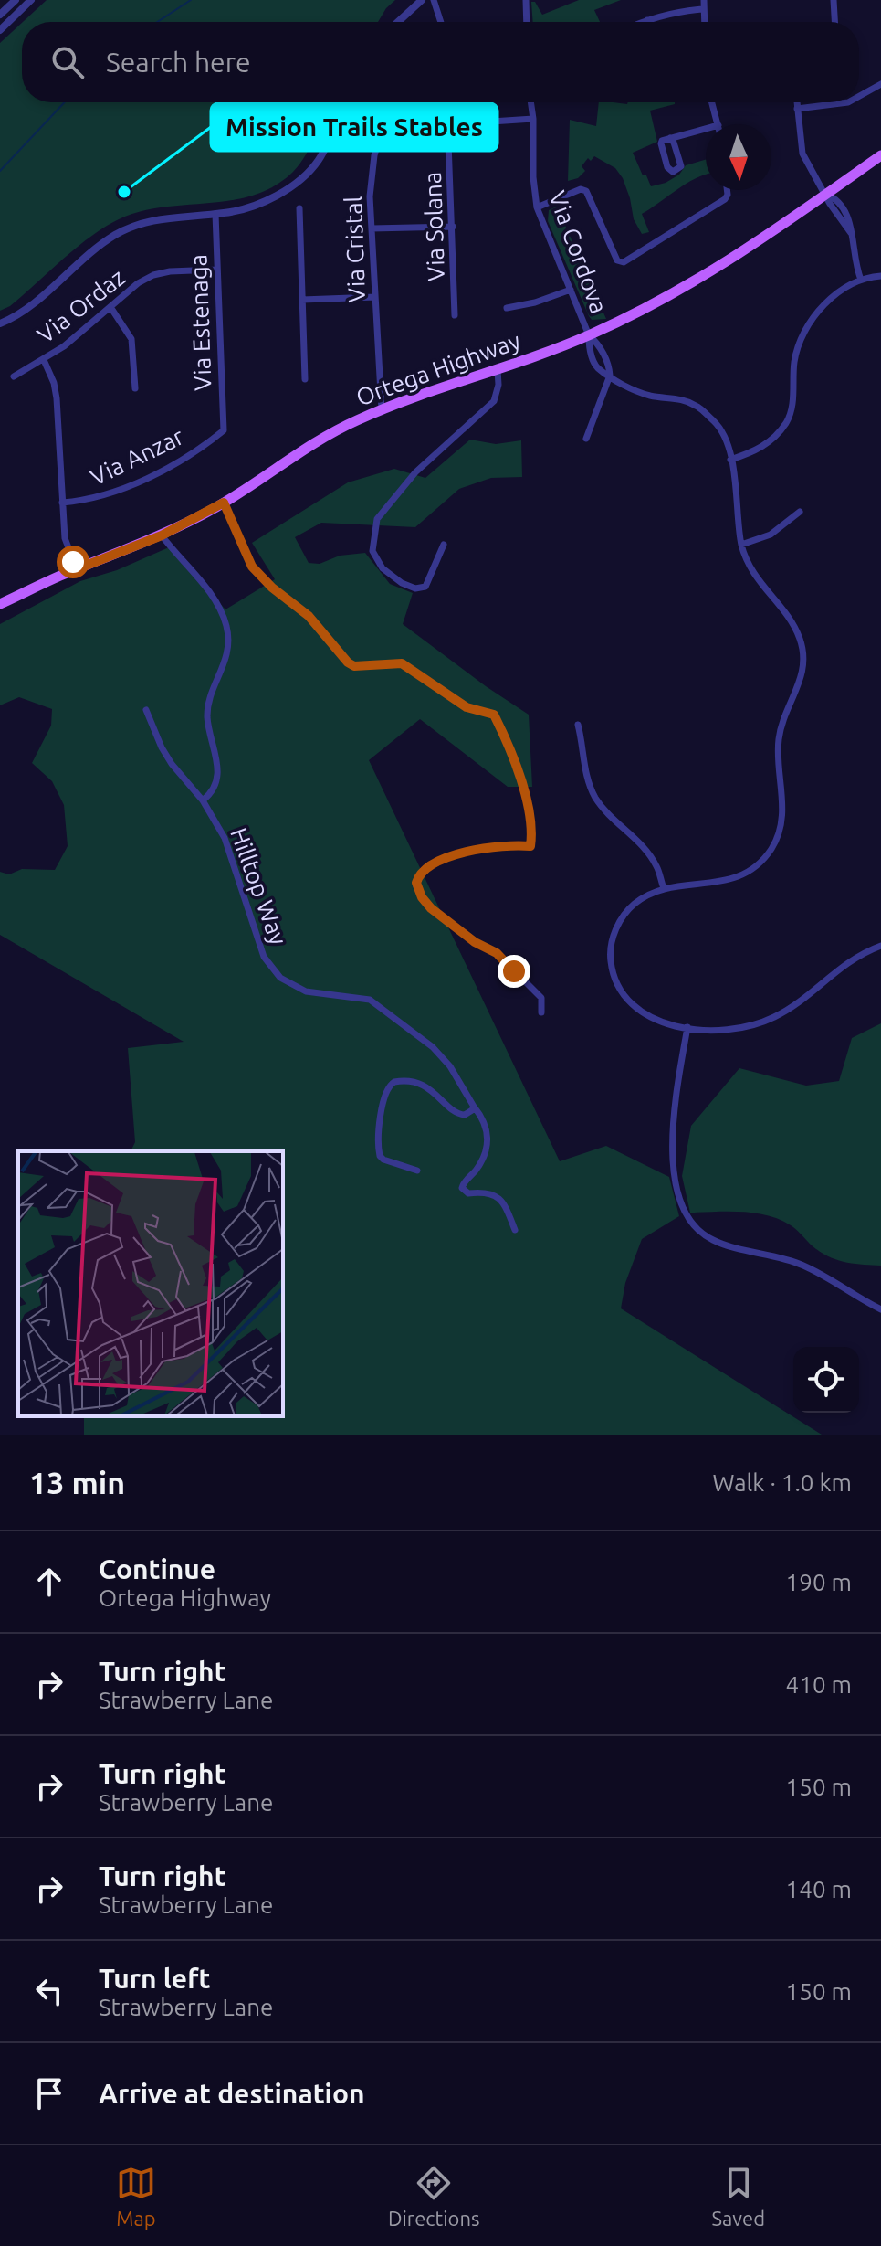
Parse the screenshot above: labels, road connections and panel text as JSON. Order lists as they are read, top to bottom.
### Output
{
  "streets": {
    "main road": ["Ortega Highway"],
    "street": [
      "Via Solana",
      "Via Cristal",
      "Via Cordova",
      "Via Ordaz",
      "Via Estenaga",
      "Via Anzar",
      "Hilltop Way"
    ]
  },
  "crossings": [
    ["Via Cristal", "Ortega Highway"],
    ["Via Cordova", "Ortega Highway"],
    ["Via Ordaz", "Via Estenaga"],
    ["Via Estenaga", "Via Anzar"]
  ],
  "places": ["Mission Trails Stables"],
  "north": "bottom",
  "page": {
    "search": "Search here",
    "heading": ["13 min", "Walk · 1.0 km"],
    "list": [
      ["Continue", "Ortega Highway", "190 m"],
      ["Turn right", "Strawberry Lane", "410 m"],
      ["Turn right", "Strawberry Lane", "150 m"],
      ["Turn right", "Strawberry Lane", "140 m"],
      ["Turn left", "Strawberry Lane", "150 m"],
      "Arrive at destination"
    ],
    "nav": ["Map", "Directions", "Saved"]
  }
}
